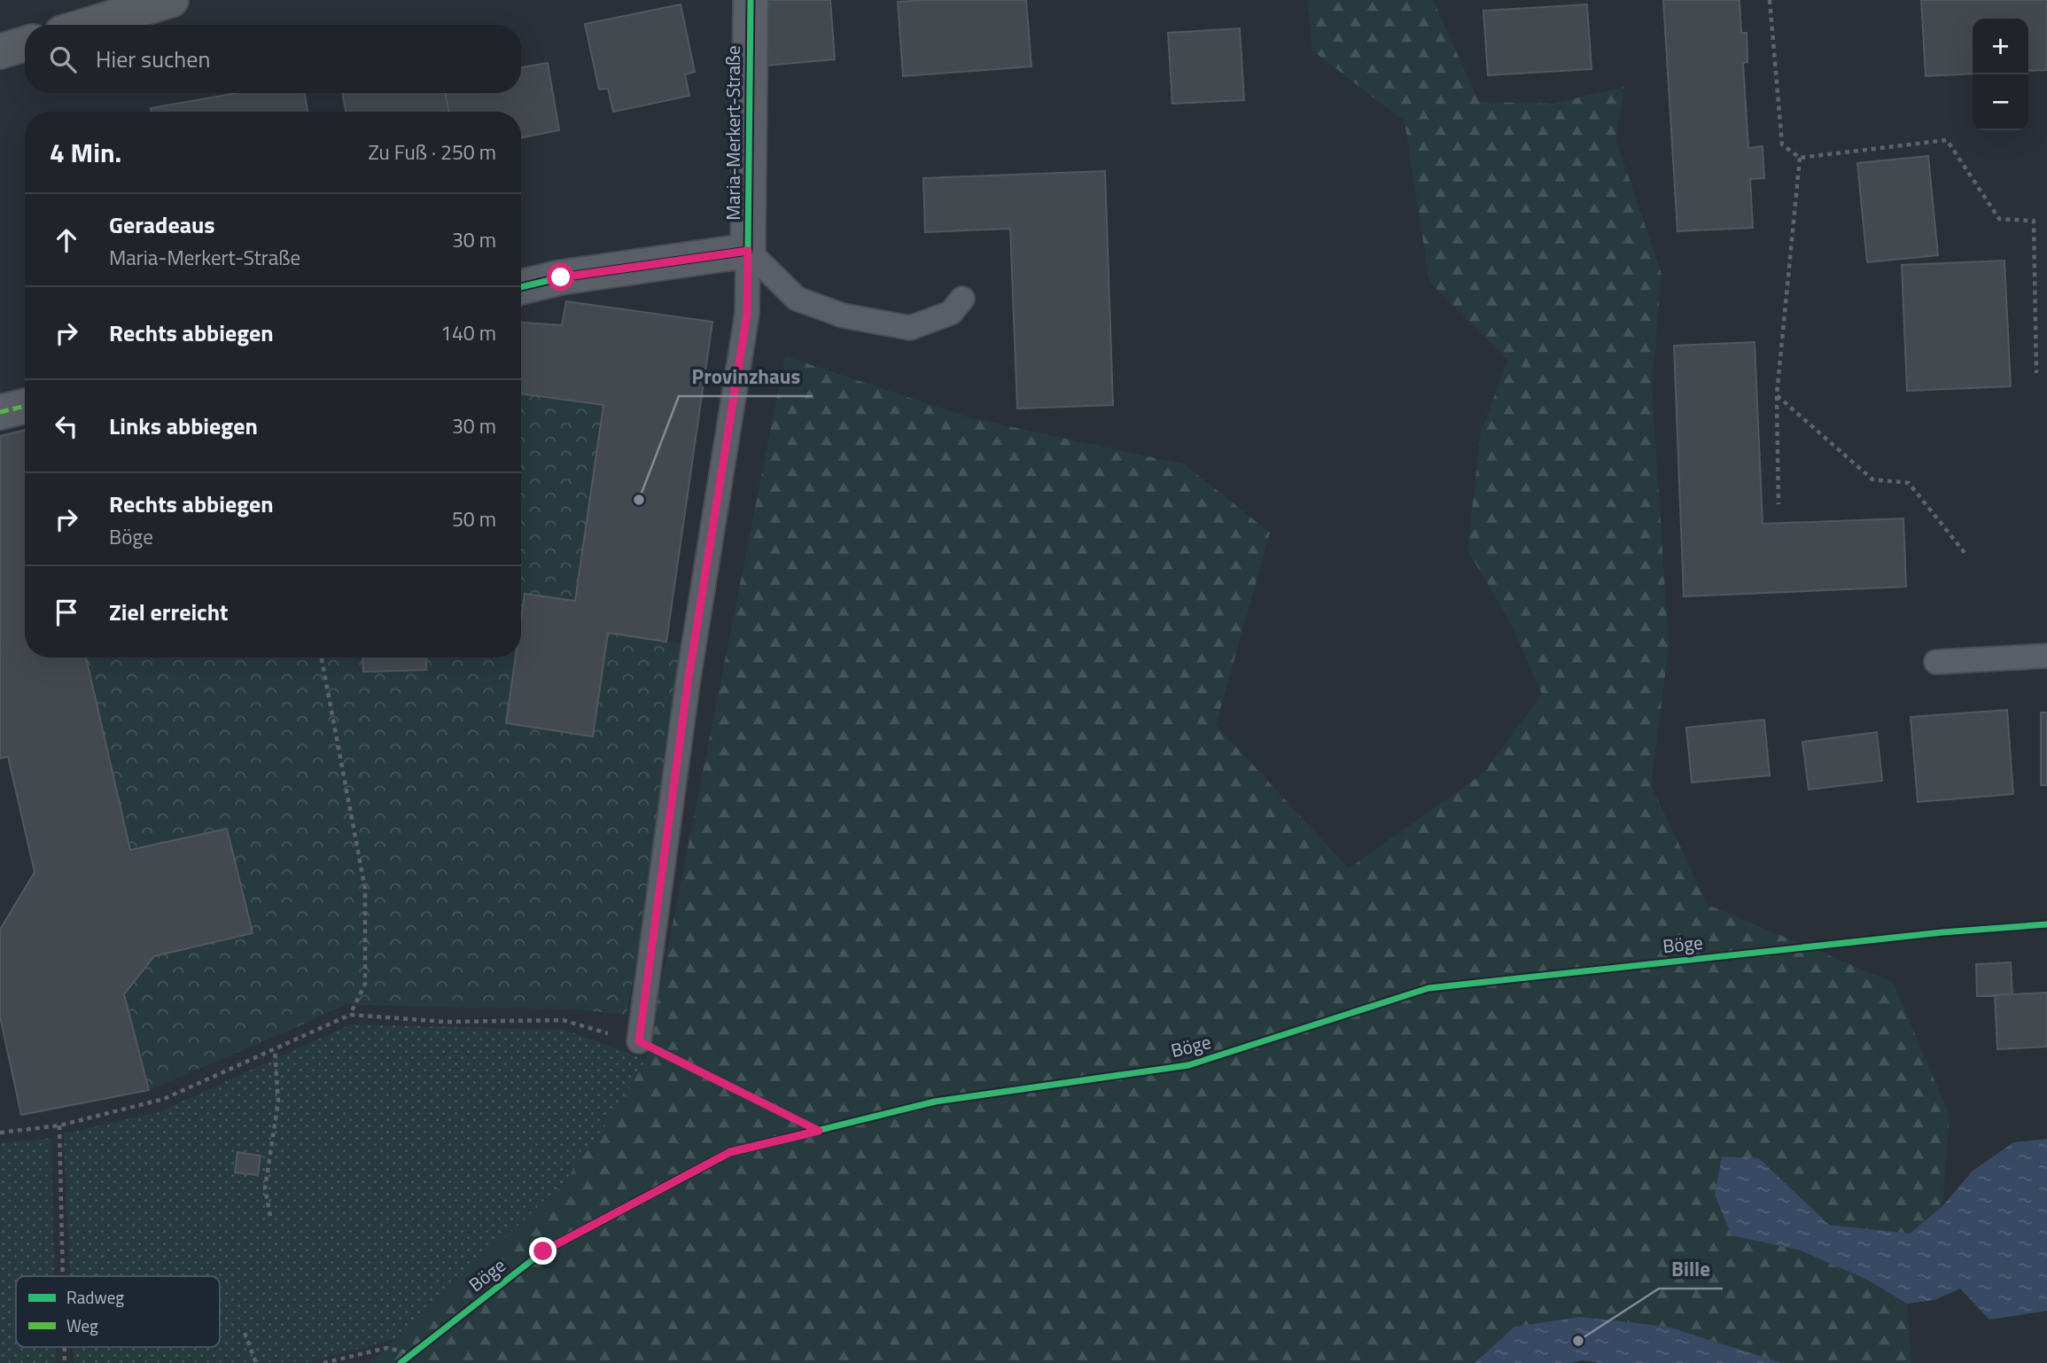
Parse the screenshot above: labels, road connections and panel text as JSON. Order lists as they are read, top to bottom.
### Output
{
  "streets": {
    "street": ["Maria-Merkert-Straße"],
    "cycle path": ["Böge"]
  },
  "places": ["Provinzhaus", "Bille"],
  "legend": ["Radweg", "Weg"],
  "page": {
    "map_buttons": ["+", "−"],
    "search": "Hier suchen",
    "heading": ["4 Min.", "Zu Fuß · 250 m"],
    "list": [
      ["Geradeaus", "Maria-Merkert-Straße", "30 m"],
      ["Rechts abbiegen", "140 m"],
      ["Links abbiegen", "30 m"],
      ["Rechts abbiegen", "Böge", "50 m"],
      "Ziel erreicht"
    ]
  }
}
